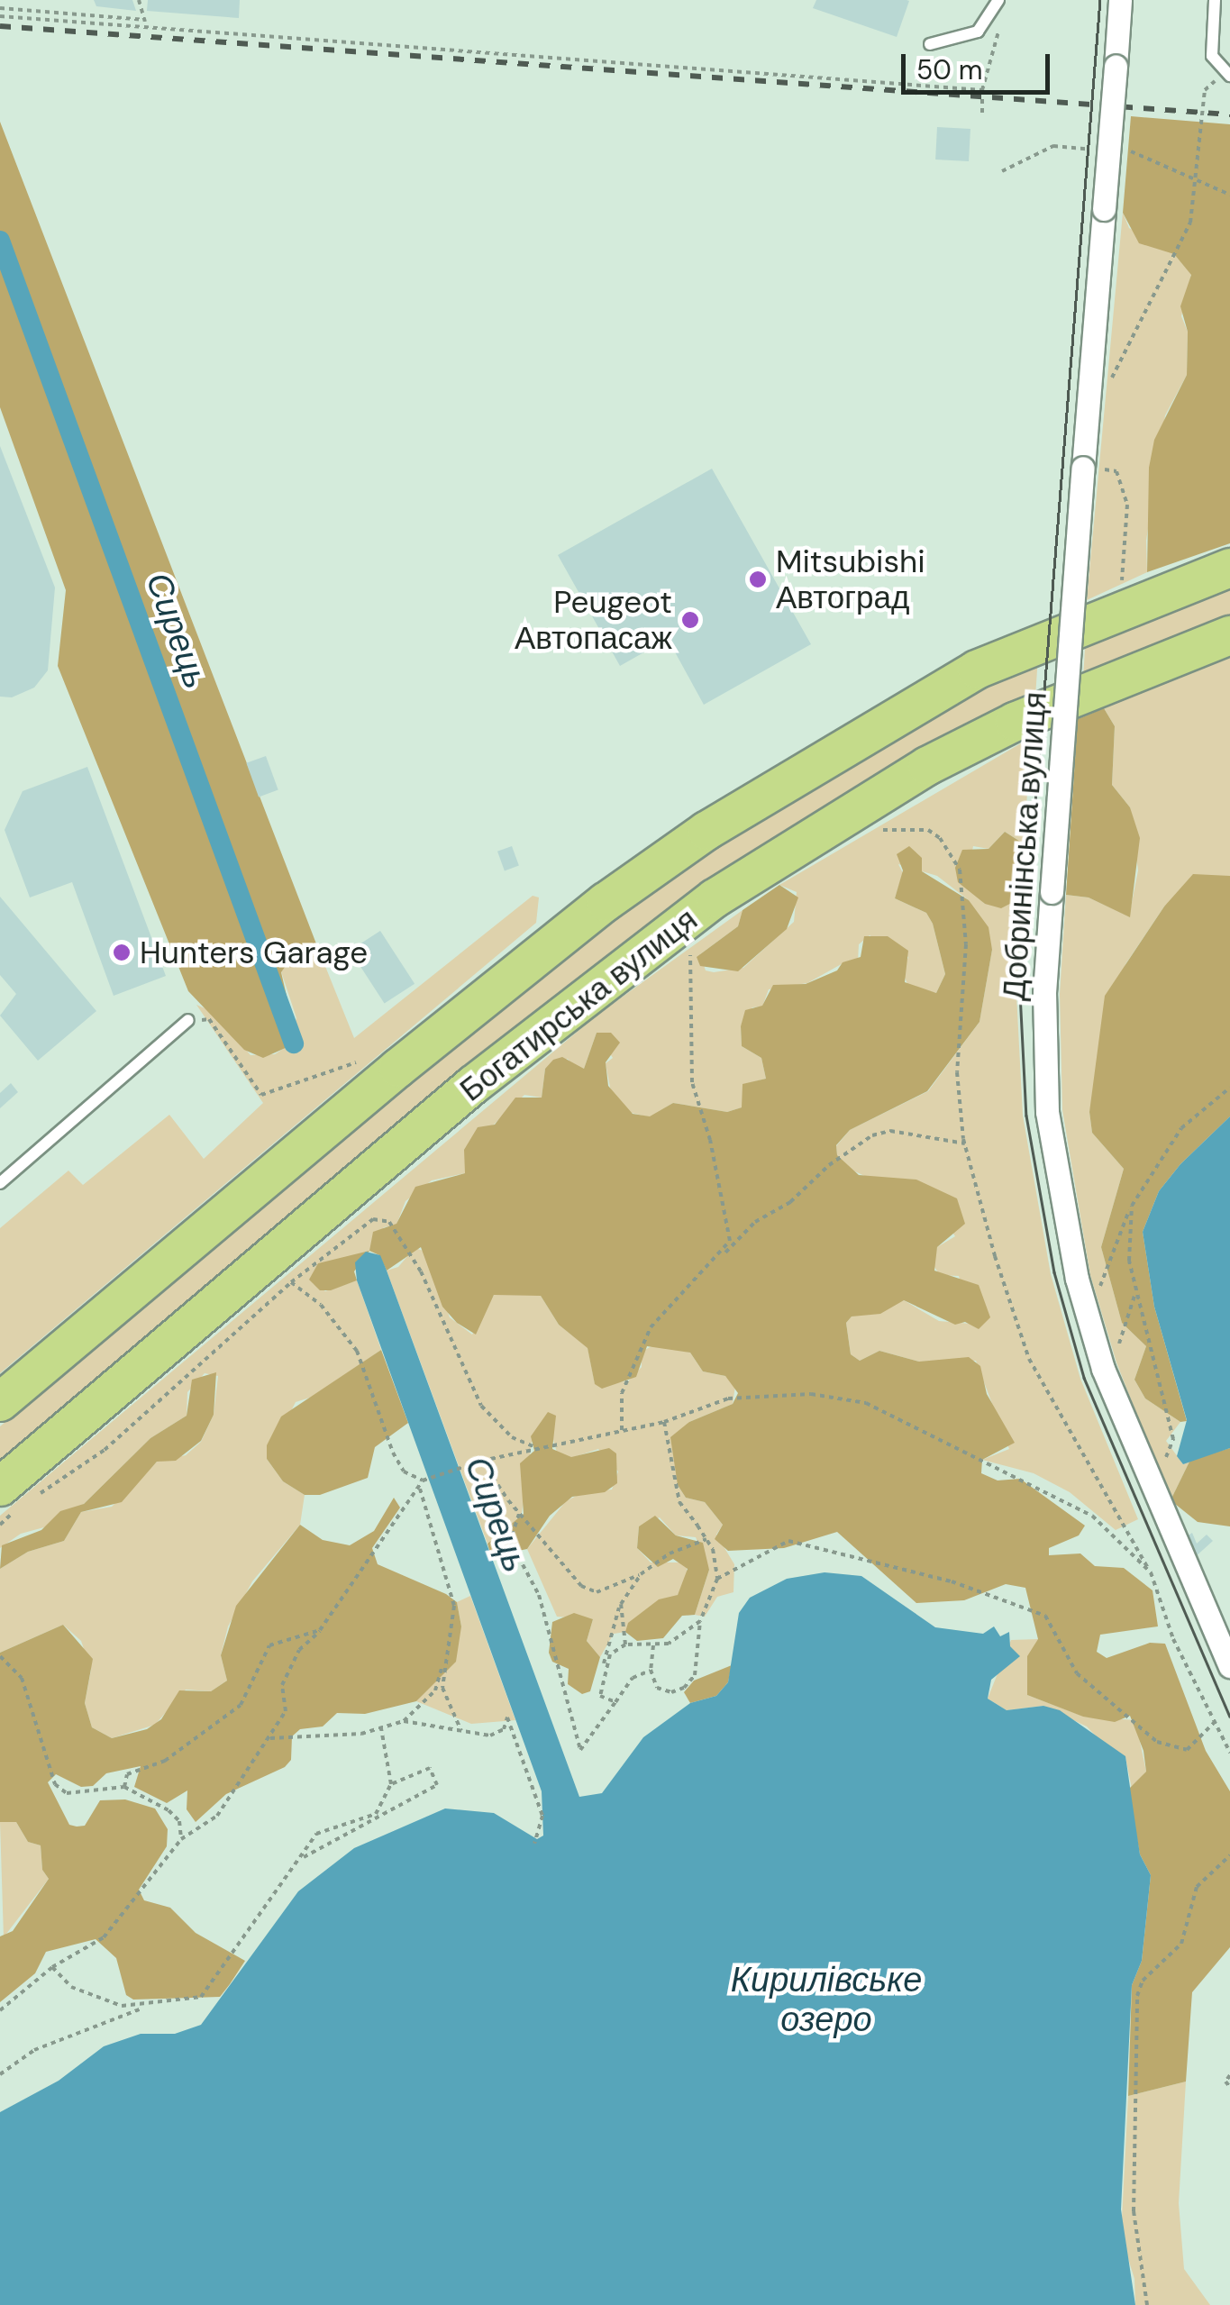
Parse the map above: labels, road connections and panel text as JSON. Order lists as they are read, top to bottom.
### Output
{
  "streets": {
    "main road": ["Богатирська вулиця"],
    "street": ["Добринінська вулиця"]
  },
  "water": ["Сирець", "Кирилівське озеро"],
  "places": ["Mitsubishi Автоград", "Peugeot Автопасаж", "Hunters Garage"],
  "scale_bar": "50 m"
}
